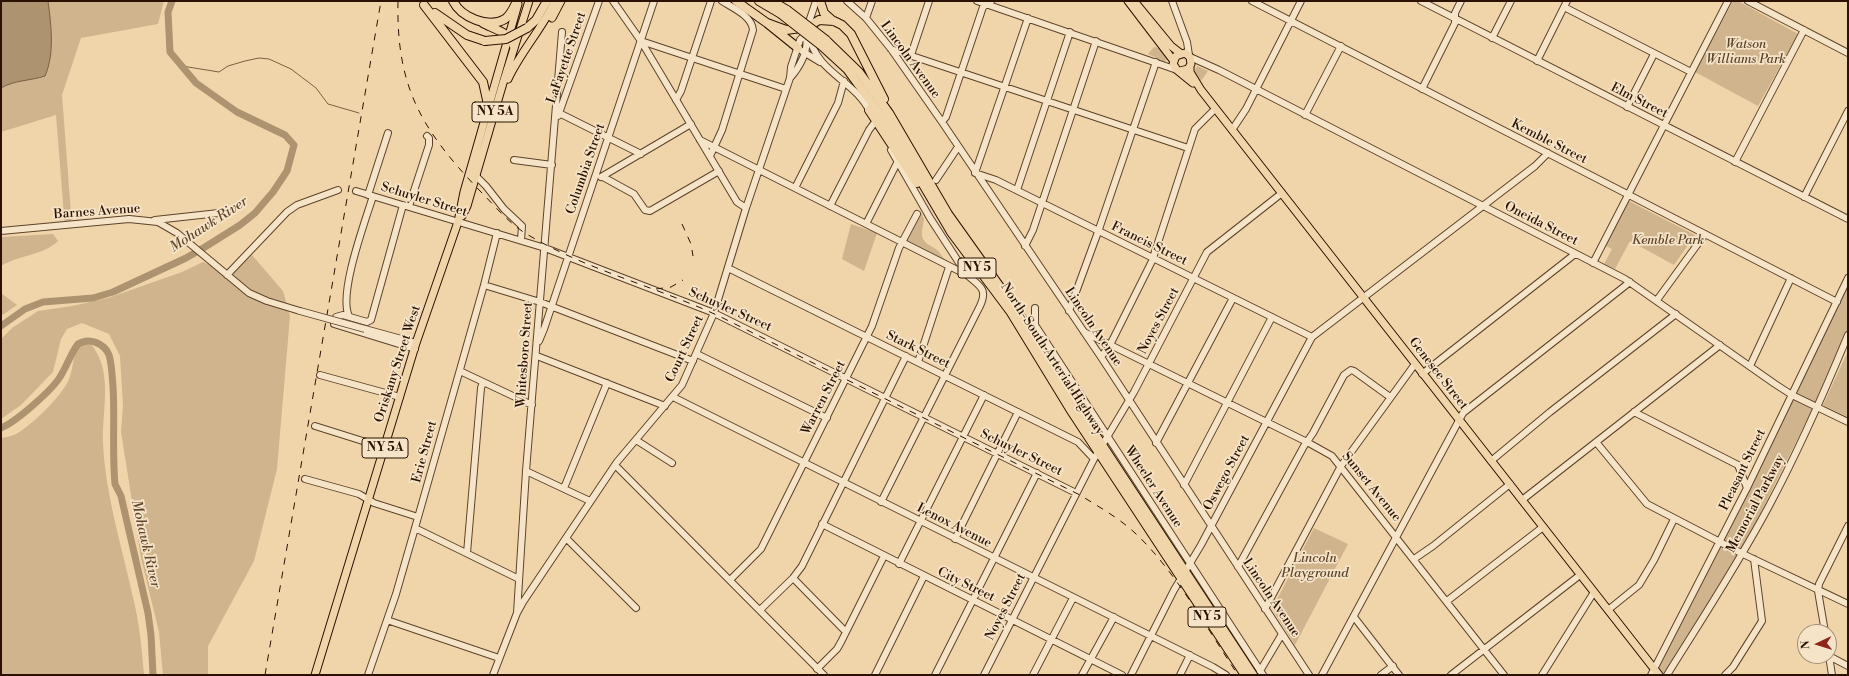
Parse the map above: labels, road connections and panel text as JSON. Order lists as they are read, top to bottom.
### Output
{
  "streets": {
    "highway": ["NY 5", "North-South Arterial Highway"],
    "main road": ["NY 5A", "Oriskany Street West", "Genesee Street"],
    "street": [
      "LaFayette Street",
      "Lincoln Avenue",
      "Elm Street",
      "Kemble Street",
      "Columbia Street",
      "Schuyler Street",
      "Barnes Avenue",
      "Oneida Street",
      "Francis Street",
      "Noyes Street",
      "Court Street",
      "Stark Street",
      "Whitesboro Street",
      "Warren Street",
      "Erie Street",
      "Pleasant Street",
      "Oswego Street",
      "Wheeler Avenue",
      "Sunset Avenue",
      "Memorial Parkway",
      "Lenox Avenue",
      "City Street"
    ]
  },
  "crossings": [
    ["LaFayette Street", "Whitesboro Street"],
    ["Lincoln Avenue", "Francis Street"],
    ["Lincoln Avenue", "Noyes Street"],
    ["Lincoln Avenue", "Oswego Street"],
    ["Lincoln Avenue", "Sunset Avenue"],
    ["Kemble Street", "Pleasant Street"],
    ["Kemble Street", "Oswego Street"],
    ["Columbia Street", "Schuyler Street"],
    ["Columbia Street", "Whitesboro Street"],
    ["Schuyler Street", "Noyes Street"],
    ["Schuyler Street", "Court Street"],
    ["Schuyler Street", "Whitesboro Street"],
    ["Schuyler Street", "Oriskany Street West"],
    ["Schuyler Street", "Warren Street"],
    ["Schuyler Street", "Erie Street"],
    ["Barnes Avenue", "Oriskany Street West"],
    ["Oneida Street", "Genesee Street"],
    ["Oneida Street", "Pleasant Street"],
    ["Oneida Street", "Oswego Street"],
    ["Oneida Street", "Memorial Parkway"],
    ["Francis Street", "Noyes Street"],
    ["Francis Street", "Oswego Street"],
    ["Noyes Street", "Stark Street"],
    ["Noyes Street", "North-South Arterial Highway"],
    ["Noyes Street", "Genesee Street"],
    ["Noyes Street", "Wheeler Avenue"],
    ["Noyes Street", "Sunset Avenue"],
    ["Noyes Street", "Lenox Avenue"],
    ["Noyes Street", "City Street"],
    ["Court Street", "Stark Street"],
    ["Court Street", "Whitesboro Street"],
    ["Court Street", "Lenox Avenue"],
    ["Stark Street", "North-South Arterial Highway"],
    ["Stark Street", "Warren Street"],
    ["North-South Arterial Highway", "Oswego Street"],
    ["Genesee Street", "Pleasant Street"],
    ["Genesee Street", "Oswego Street"],
    ["Warren Street", "Lenox Avenue"],
    ["Oswego Street", "Wheeler Avenue"],
    ["Oswego Street", "Sunset Avenue"],
    ["Oswego Street", "Lenox Avenue"]
  ],
  "water": ["Mohawk River"],
  "parks": ["Watson Williams Park", "Kemble Park", "Lincoln Playground"],
  "north": "left"
}
